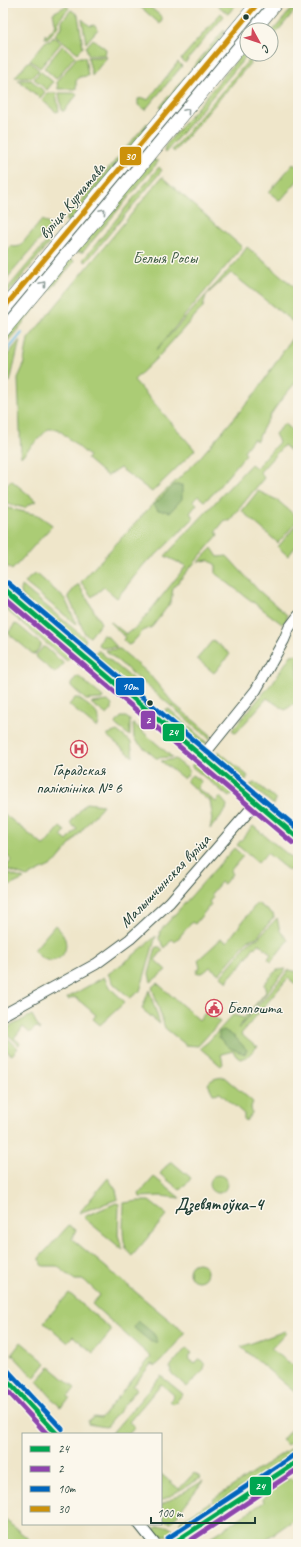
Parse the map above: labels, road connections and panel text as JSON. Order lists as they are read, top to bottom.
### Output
{
  "streets": {
    "main road": ["вуліца Курчатава"],
    "street": ["Малышчынская вуліца"]
  },
  "districts": ["Дзевятоўка–4"],
  "parks": ["Белыя Росы"],
  "places": {
    "hospital": ["Гарадская паліклініка № 6"],
    "public building": ["Белпошта"]
  },
  "lines": [
    "transit line 30",
    "transit line 10т",
    "transit line 24",
    "transit line 2"
  ],
  "legend": [
    "24",
    "2",
    "10т",
    "30"
  ],
  "scale_bar": "100 m",
  "north": "bottom right"
}
